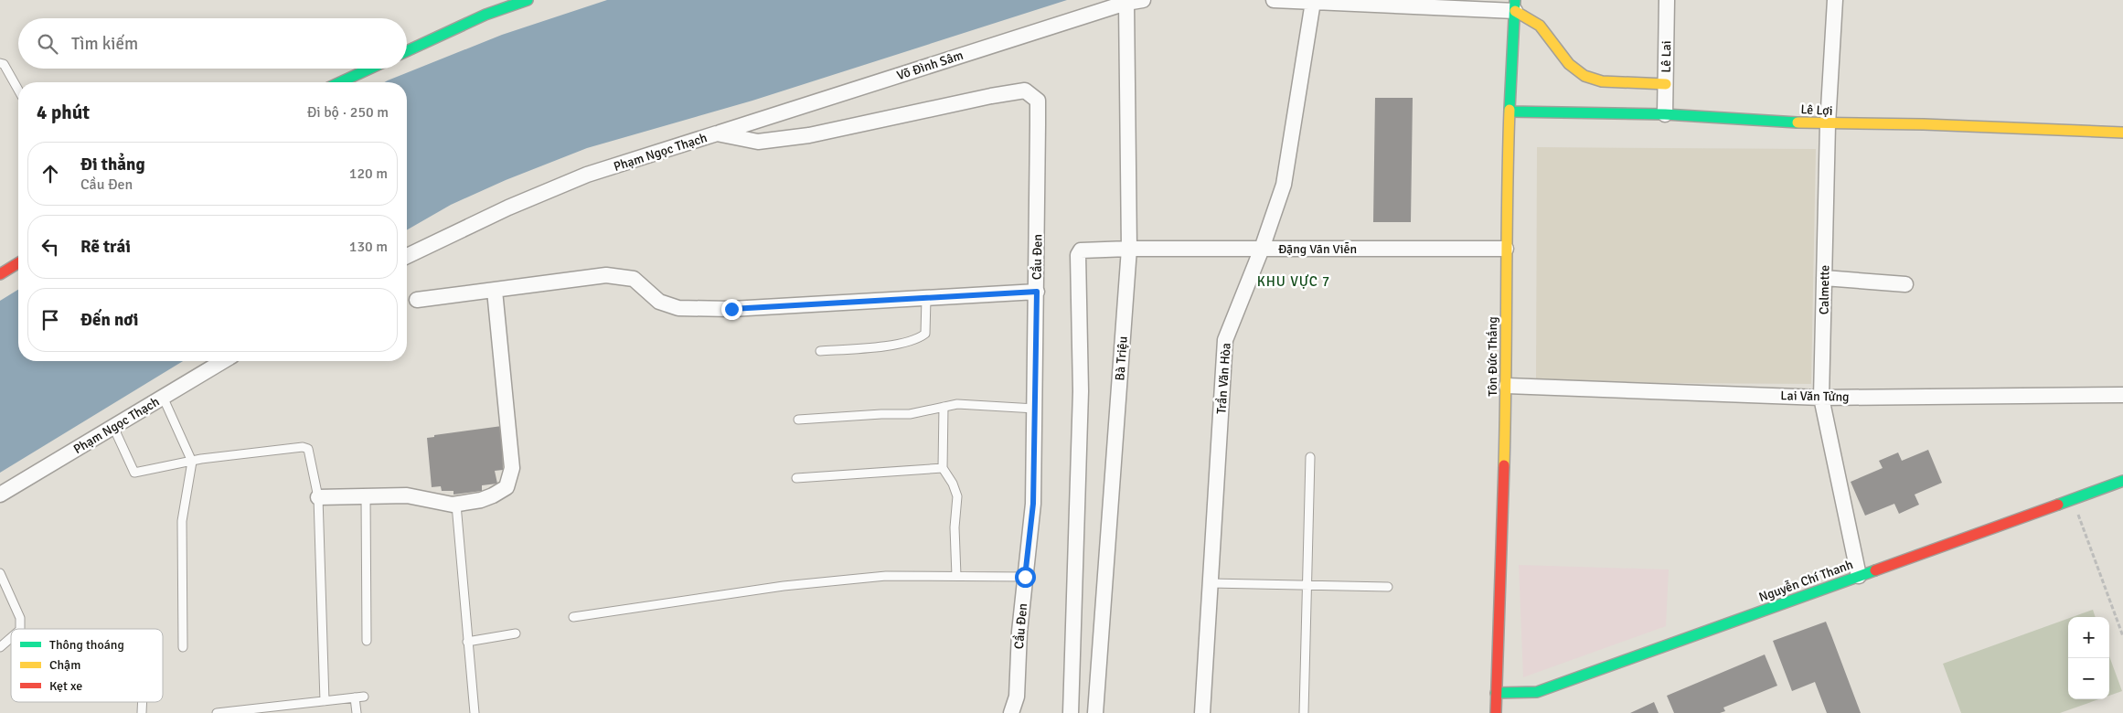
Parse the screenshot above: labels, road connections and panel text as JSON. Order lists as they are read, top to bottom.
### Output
{
  "streets": {
    "main road": ["Lê Lợi", "Tôn Đức Thắng", "Nguyễn Chí Thanh"],
    "street": [
      "Lê Lai",
      "Võ Đình Sâm",
      "Phạm Ngọc Thạch",
      "Đặng Văn Viễn",
      "Cầu Đen",
      "Calmette",
      "Bà Triệu",
      "Trần Văn Hòa",
      "Lai Văn Tửng"
    ]
  },
  "crossings": [
    ["Lê Lai", "Lê Lợi"],
    ["Võ Đình Sâm", "Phạm Ngọc Thạch"],
    ["Võ Đình Sâm", "Bà Triệu"],
    ["Lê Lợi", "Calmette"],
    ["Lê Lợi", "Tôn Đức Thắng"],
    ["Phạm Ngọc Thạch", "Cầu Đen"],
    ["Đặng Văn Viễn", "Tôn Đức Thắng"],
    ["Đặng Văn Viễn", "Bà Triệu"],
    ["Đặng Văn Viễn", "Trần Văn Hòa"],
    ["Calmette", "Lai Văn Tửng"],
    ["Calmette", "Nguyễn Chí Thanh"],
    ["Tôn Đức Thắng", "Lai Văn Tửng"],
    ["Tôn Đức Thắng", "Nguyễn Chí Thanh"]
  ],
  "districts": ["KHU VỰC 7"],
  "legend": ["Thông thoáng", "Chậm", "Kẹt xe"],
  "page": {
    "search": "Tìm kiếm",
    "heading": ["4 phút", "Đi bộ · 250 m"],
    "list": [
      ["Đi thẳng", "Cầu Đen", "120 m"],
      ["Rẽ trái", "130 m"],
      "Đến nơi"
    ],
    "map_buttons": ["+", "−"]
  }
}
